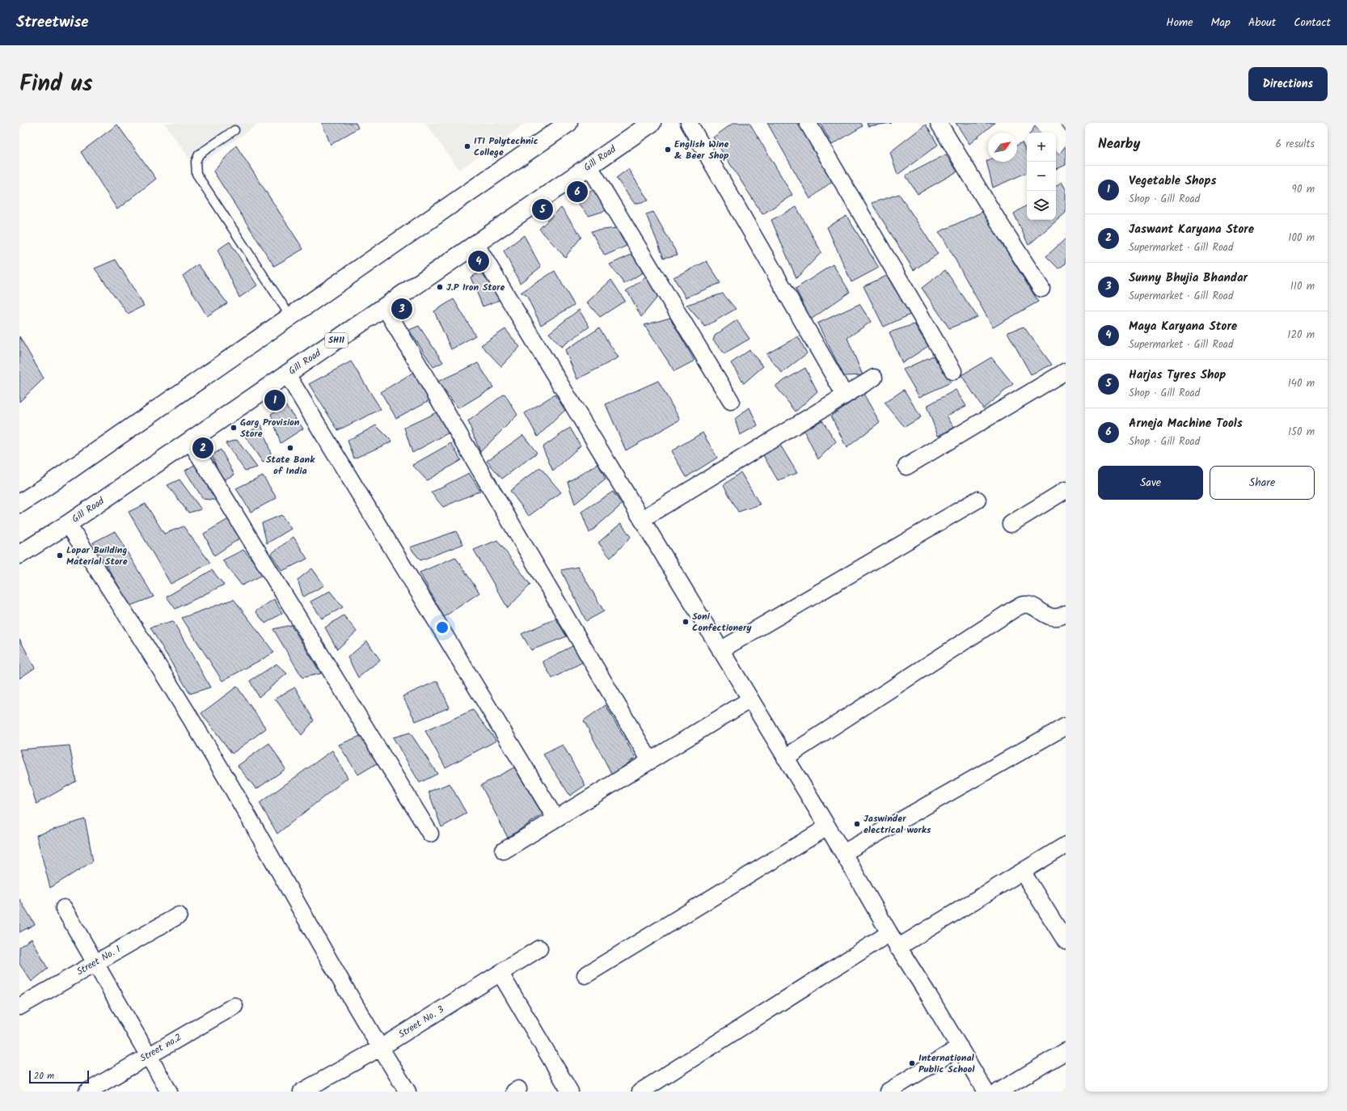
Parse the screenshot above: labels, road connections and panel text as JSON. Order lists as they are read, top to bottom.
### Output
{
  "streets": {
    "main road": ["Gill Road", "SH11"],
    "street": ["Street No. 1", "Street No. 3", "Street no.2"]
  },
  "places": [
    "ITI Polytechnic College",
    "English Wine & Beer Shop",
    "J.P Iron Store",
    "Garg Provision Store",
    "State Bank of India",
    "Lopar Building Material Store",
    "Soni Confectionery",
    "Jaswinder electrical works",
    "International Public School"
  ],
  "scale_bar": "20 m",
  "north": "top right",
  "page": {
    "header": "Streetwise",
    "nav": [
      "Home",
      "Map",
      "About",
      "Contact"
    ],
    "title": "Find us",
    "buttons": [
      "Directions",
      ["Save", "Share"]
    ],
    "heading": ["Nearby", "6 results"],
    "map_buttons": ["+", "−"],
    "list": [
      {
        "mark": "1",
        "name": "Vegetable Shops",
        "note": "Shop · Gill Road",
        "value": "90 m"
      },
      {
        "mark": "2",
        "name": "Jaswant Karyana Store",
        "note": "Supermarket · Gill Road",
        "value": "100 m"
      },
      {
        "mark": "3",
        "name": "Sunny Bhujia Bhandar",
        "note": "Supermarket · Gill Road",
        "value": "110 m"
      },
      {
        "mark": "4",
        "name": "Maya Karyana Store",
        "note": "Supermarket · Gill Road",
        "value": "120 m"
      },
      {
        "mark": "5",
        "name": "Harjas Tyres Shop",
        "note": "Shop · Gill Road",
        "value": "140 m"
      },
      {
        "mark": "6",
        "name": "Arneja Machine Tools",
        "note": "Shop · Gill Road",
        "value": "150 m"
      }
    ],
    "pins": [
      "6",
      "5",
      "4",
      "3",
      "1",
      "2"
    ],
    "scale": "20 m"
  }
}
